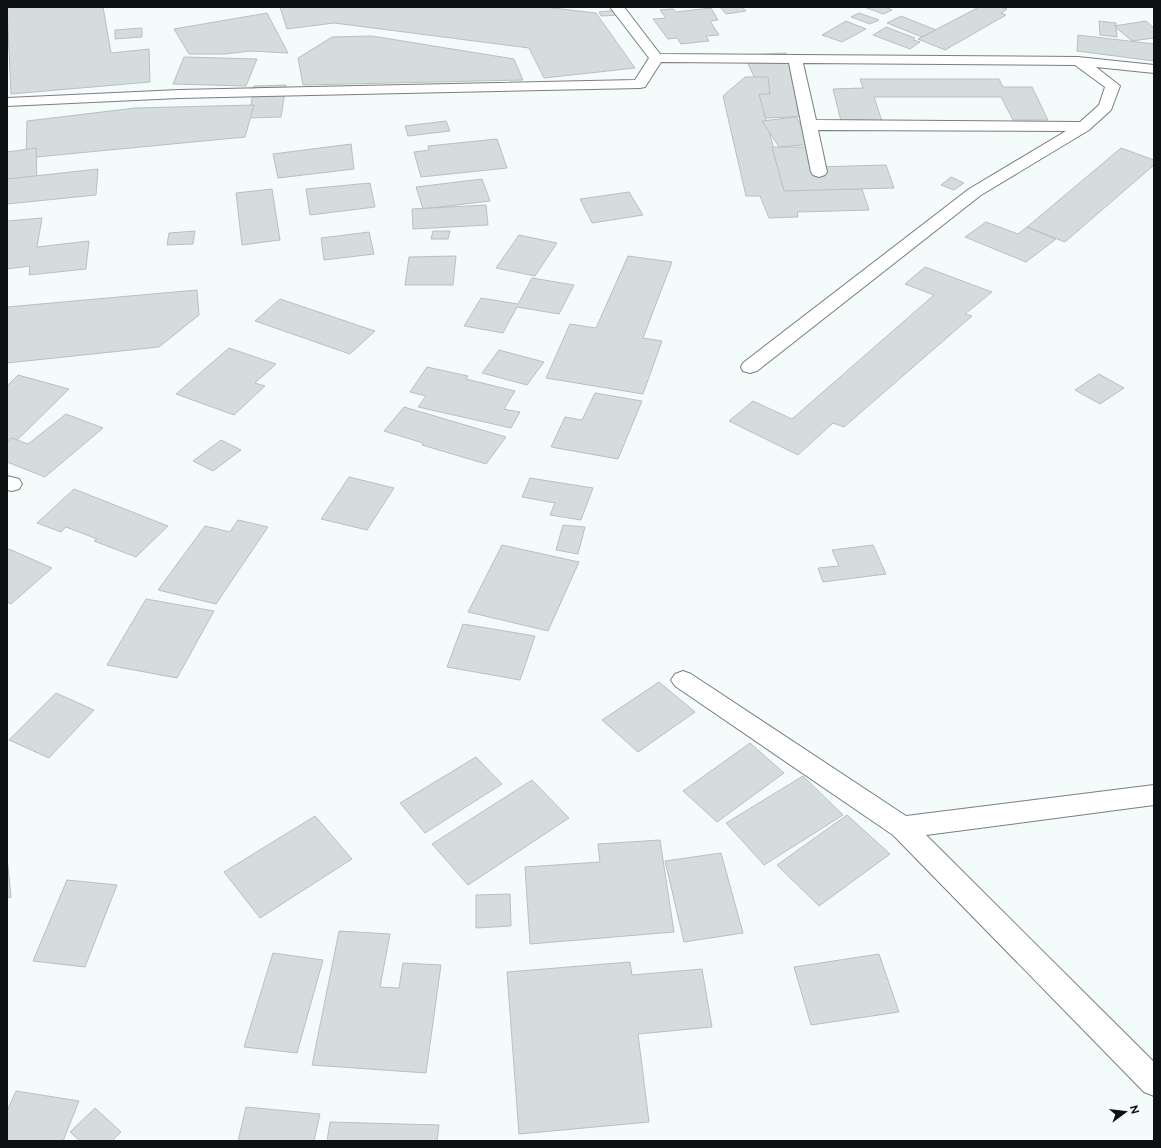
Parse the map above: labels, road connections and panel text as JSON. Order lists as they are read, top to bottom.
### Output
{
  "north": "right"
}
